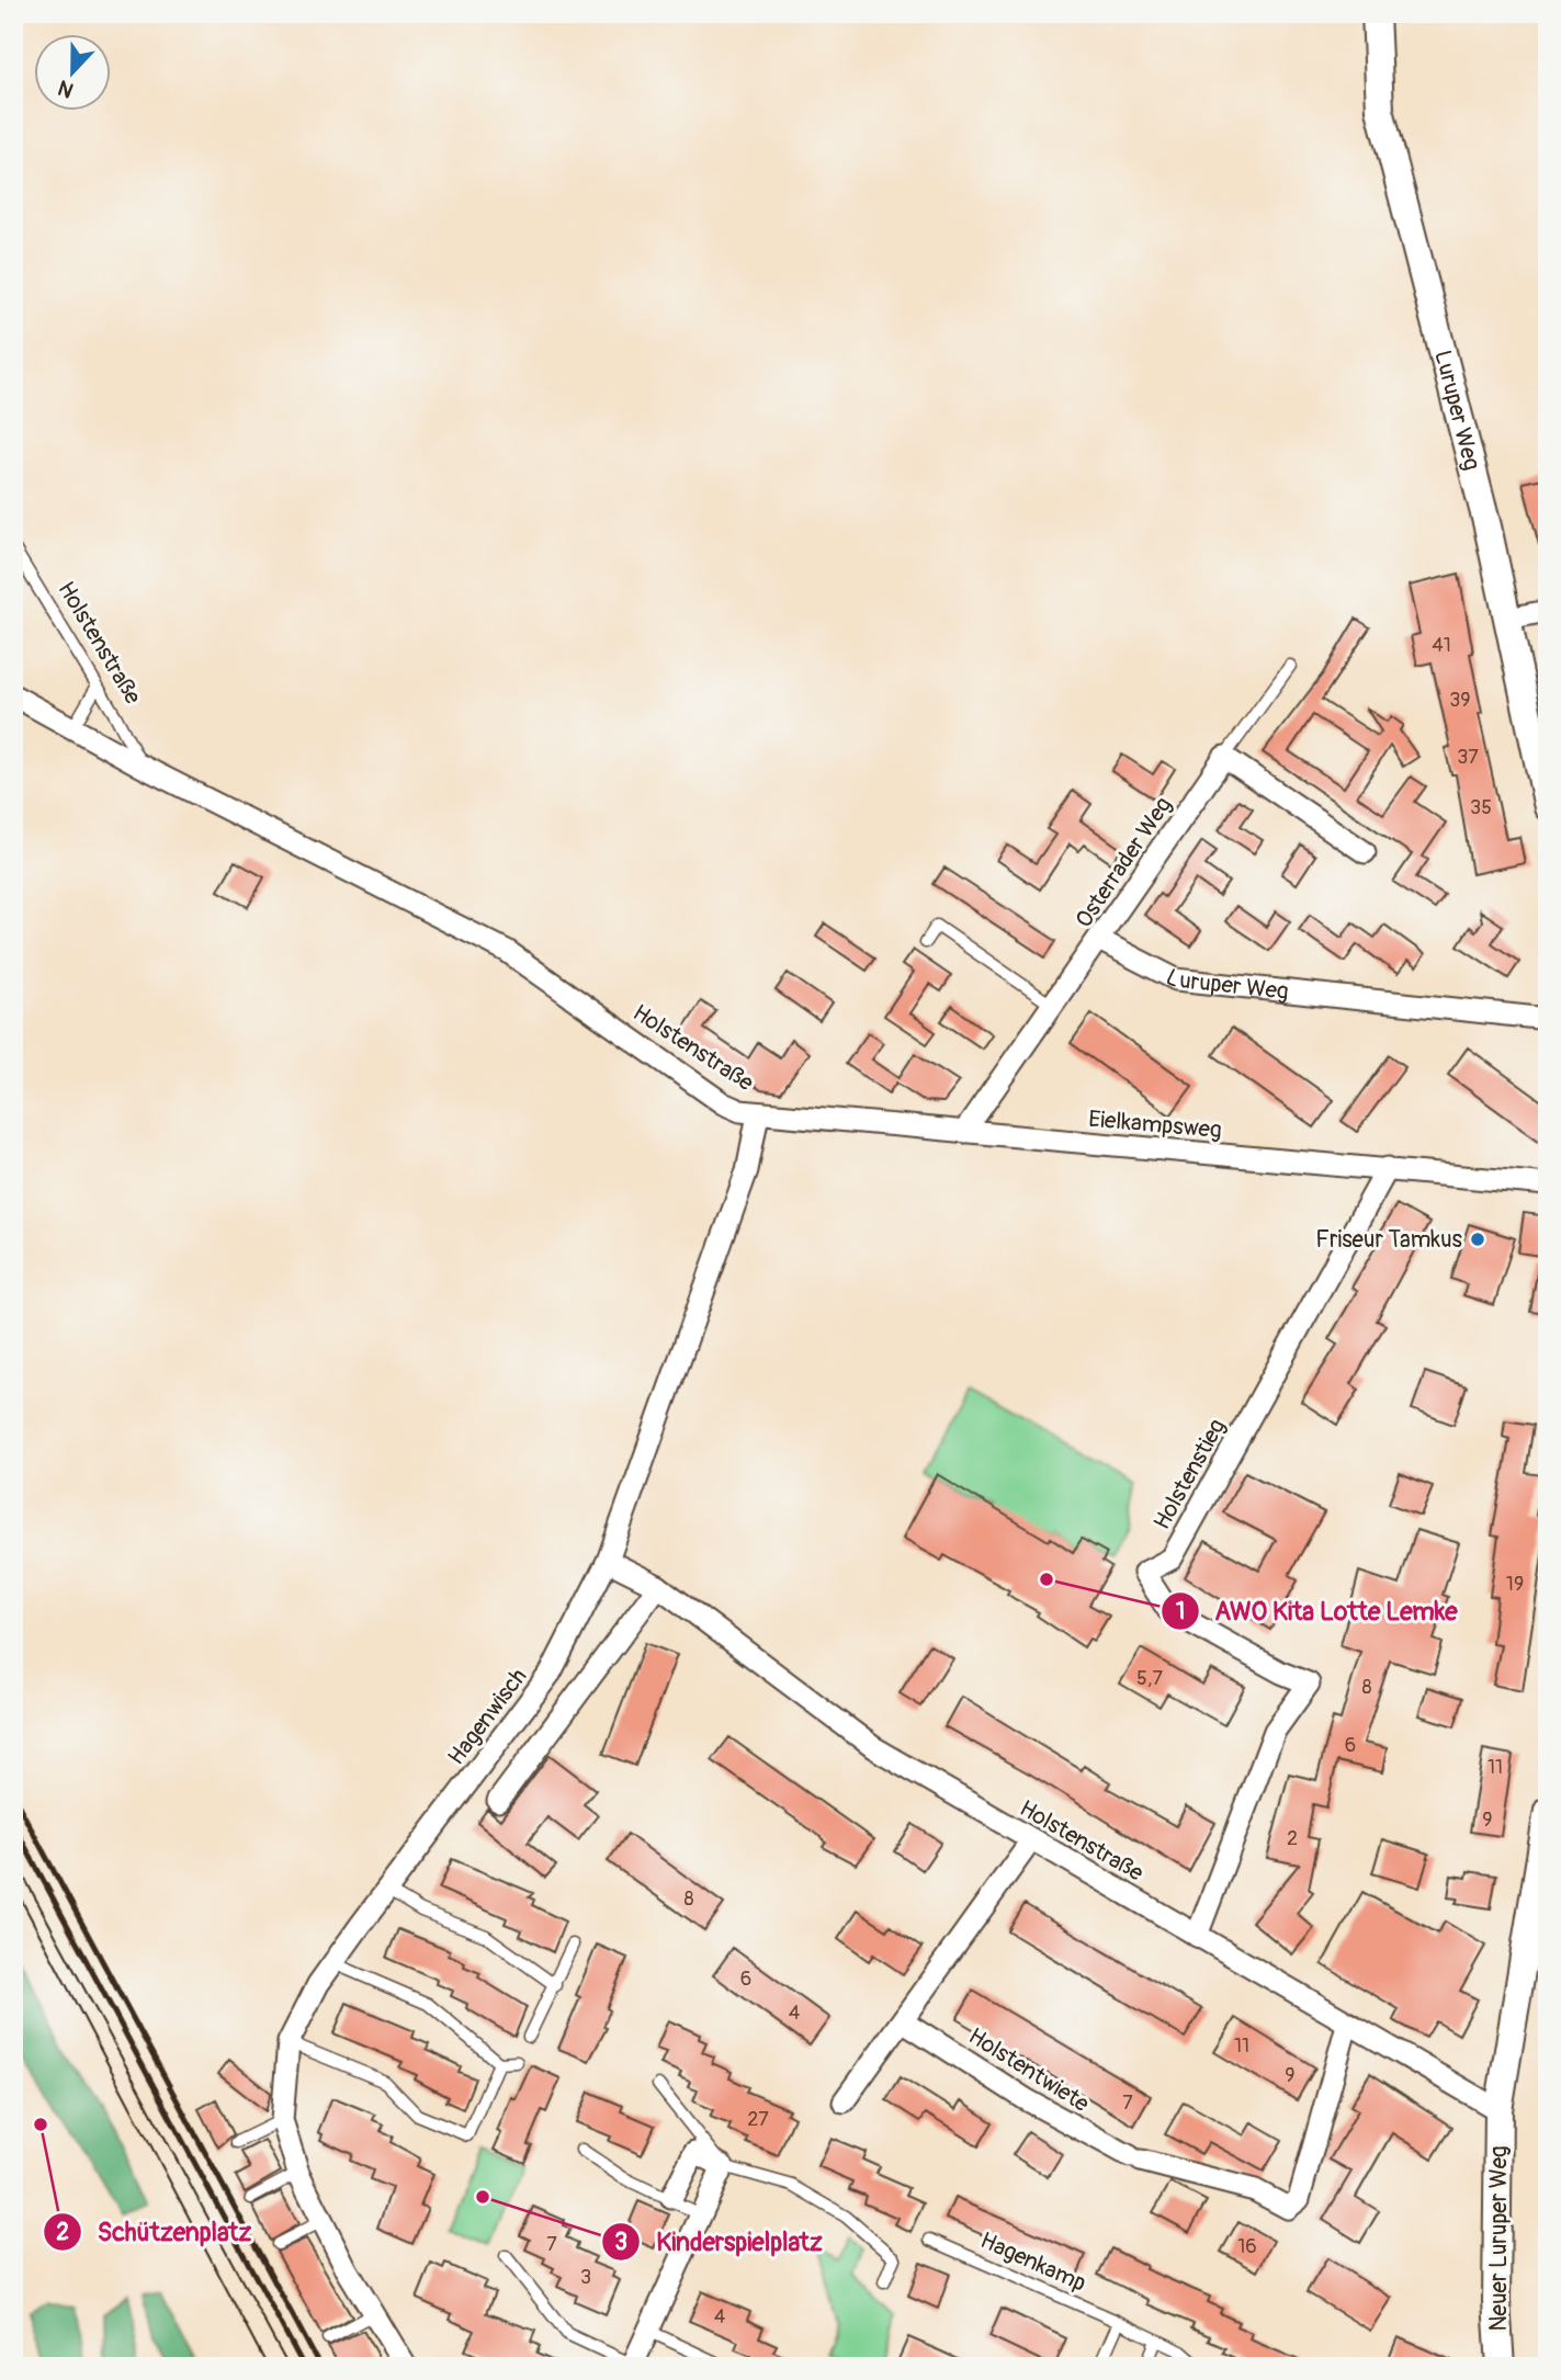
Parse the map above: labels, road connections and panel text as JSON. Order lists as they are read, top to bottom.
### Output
{
  "streets": {
    "street": [
      "Luruper Weg",
      "Holstenstraße",
      "Osterrader Weg",
      "Eielkampsweg",
      "Holstenstieg",
      "Hagenwisch",
      "Holstentwiete",
      "Neuer Luruper Weg"
    ],
    "lane": ["Hagenkamp"]
  },
  "crossings": [
    ["Luruper Weg", "Osterrader Weg"],
    ["Holstenstraße", "Eielkampsweg"],
    ["Holstenstraße", "Holstenstieg"],
    ["Holstenstraße", "Hagenwisch"],
    ["Holstenstraße", "Holstentwiete"],
    ["Holstenstraße", "Neuer Luruper Weg"],
    ["Osterrader Weg", "Eielkampsweg"],
    ["Eielkampsweg", "Holstenstieg"]
  ],
  "places": [
    "Friseur Tamkus",
    "AWO Kita Lotte Lemke",
    "Schützenplatz",
    "Kinderspielplatz"
  ],
  "house_numbers": [
    "41",
    "39",
    "37",
    "35",
    "19",
    "5,7",
    "8",
    "6",
    "11",
    "9",
    "2",
    "8",
    "6",
    "4",
    "11",
    "9",
    "7",
    "27",
    "7",
    "16",
    "3",
    "4"
  ],
  "north": "bottom"
}
